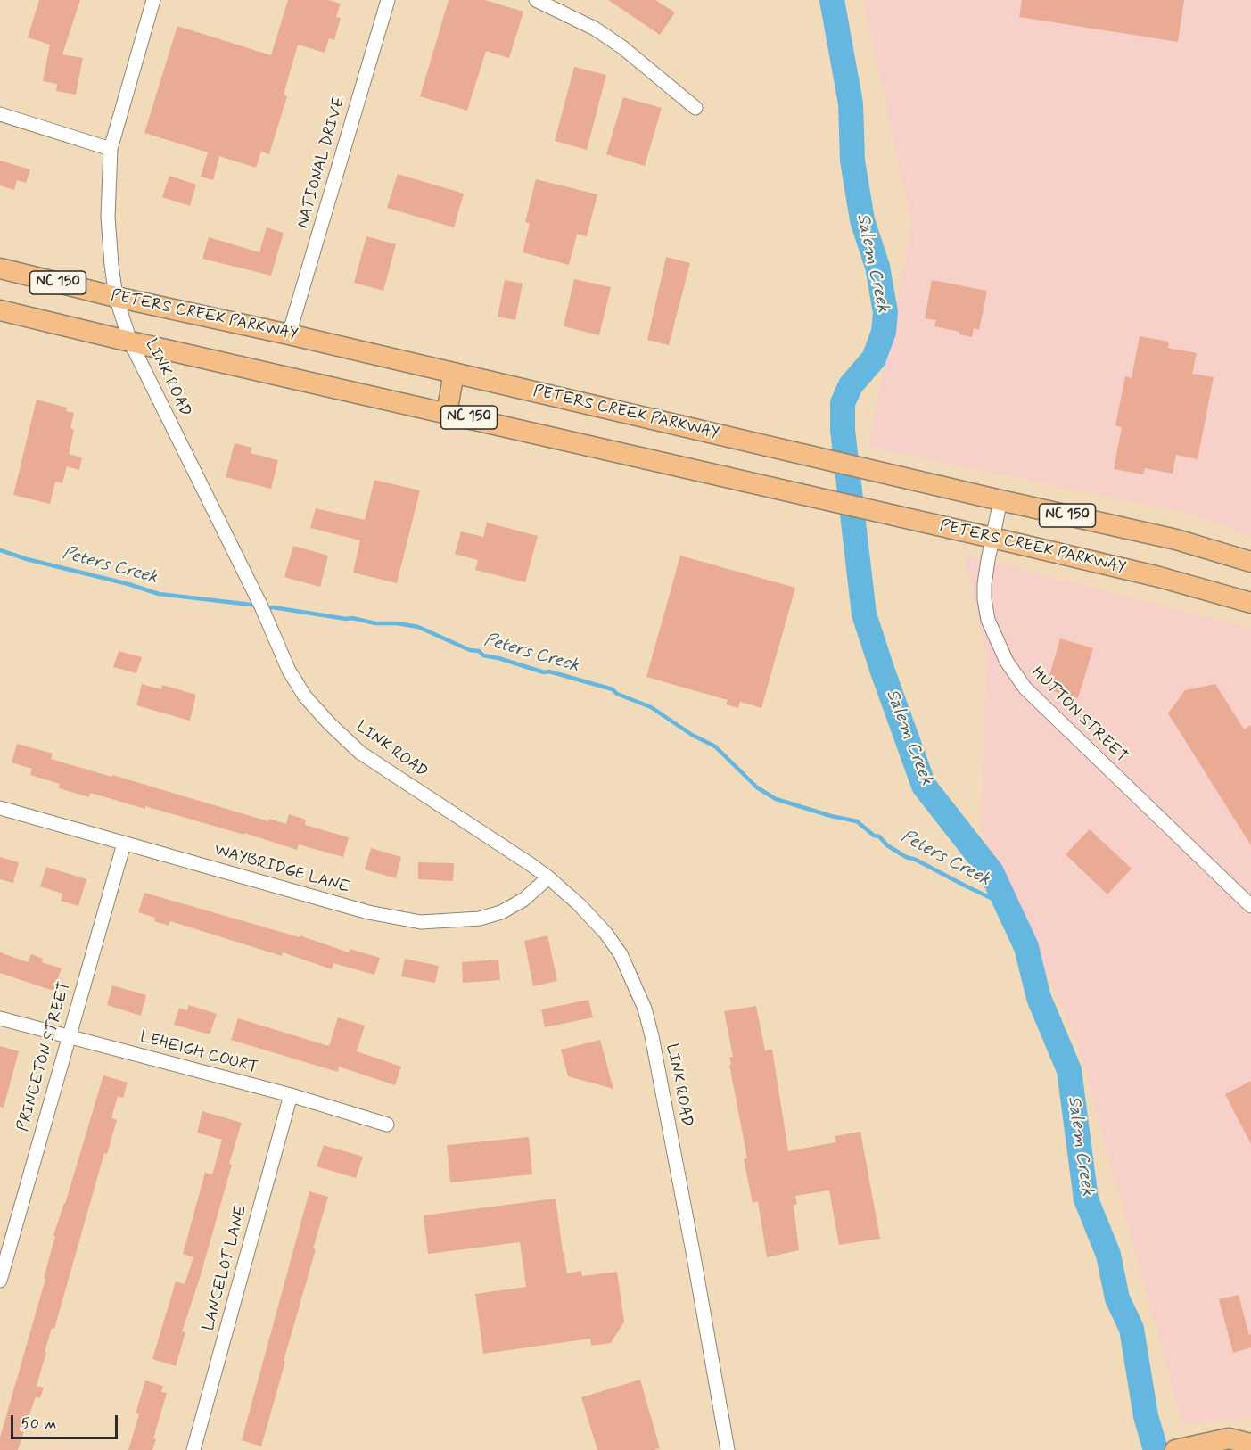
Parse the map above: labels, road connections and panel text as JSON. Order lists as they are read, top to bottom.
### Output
{
  "streets": {
    "main road": ["NC 150", "PETERS CREEK PARKWAY"],
    "street": [
      "NATIONAL DRIVE",
      "LINK ROAD",
      "HUTTON STREET",
      "WAYBRIDGE LANE",
      "LEHEIGH COURT",
      "PRINCETON STREET",
      "LANCELOT LANE"
    ]
  },
  "crossings": [
    ["NATIONAL DRIVE", "PETERS CREEK PARKWAY"],
    ["PETERS CREEK PARKWAY", "LINK ROAD"],
    ["PETERS CREEK PARKWAY", "HUTTON STREET"],
    ["LINK ROAD", "WAYBRIDGE LANE"],
    ["WAYBRIDGE LANE", "PRINCETON STREET"],
    ["LEHEIGH COURT", "PRINCETON STREET"],
    ["LEHEIGH COURT", "LANCELOT LANE"]
  ],
  "water": ["Salem Creek", "Peters Creek"],
  "scale_bar": "50 m"
}
